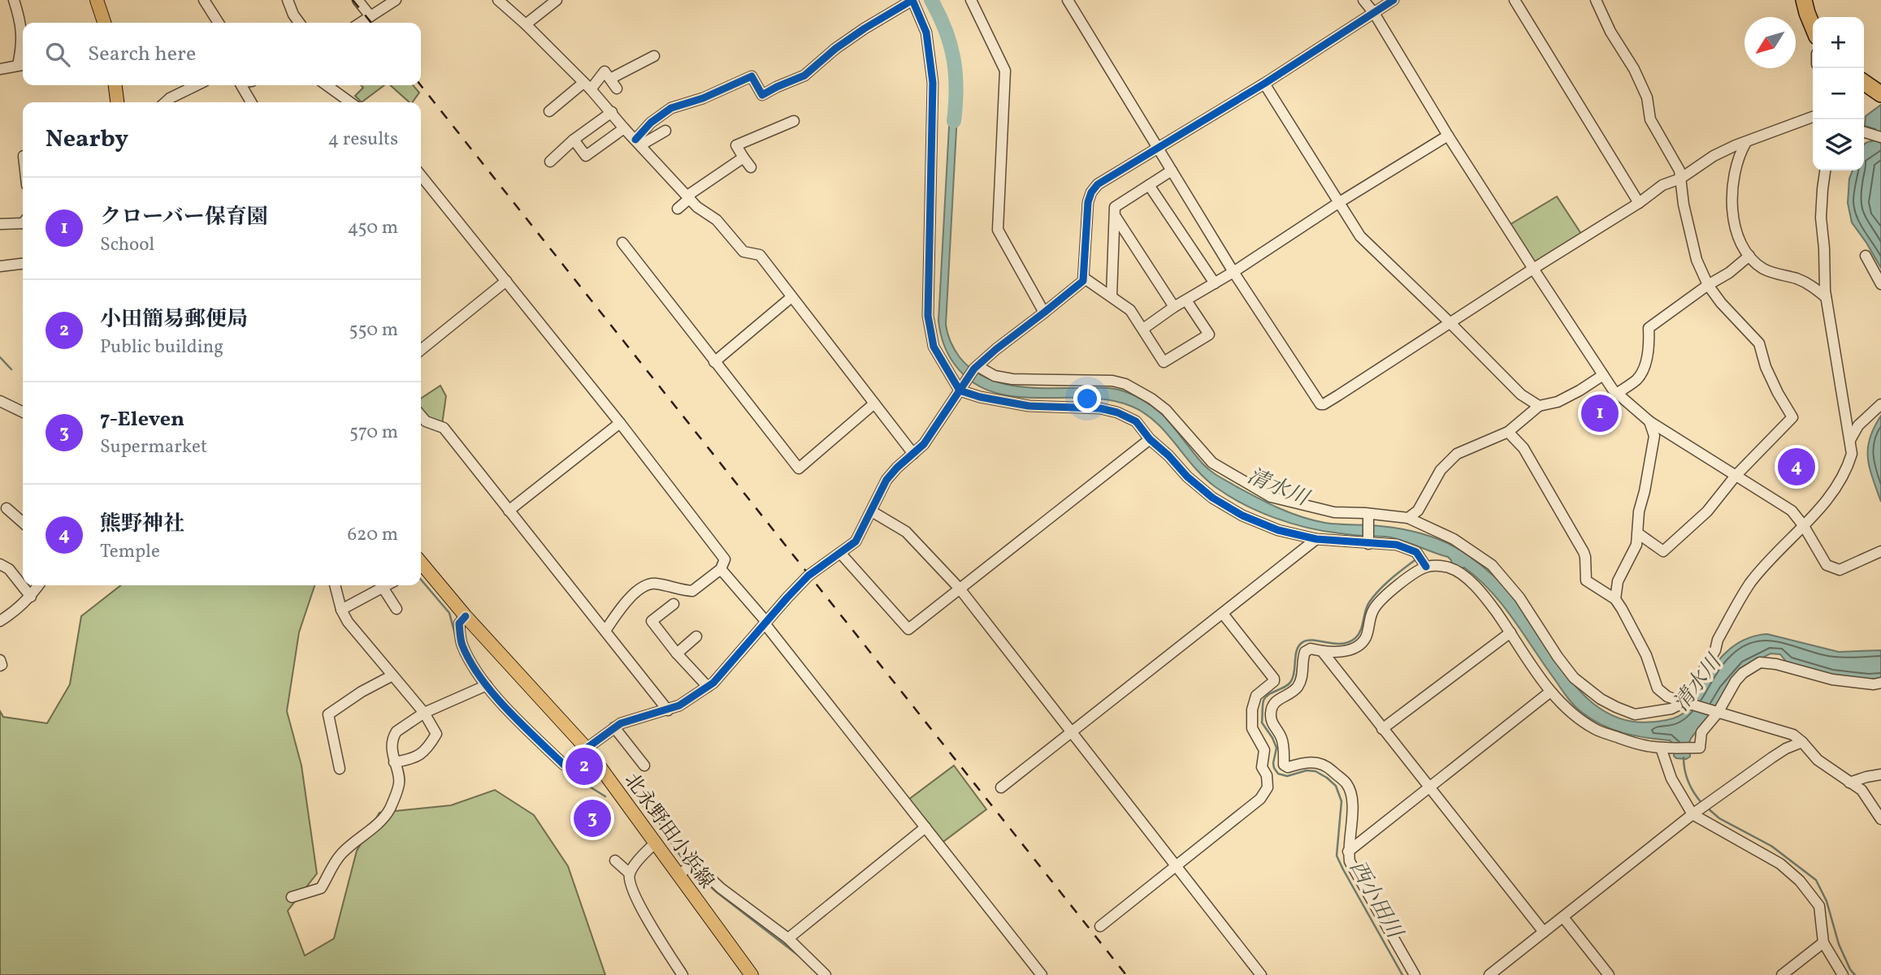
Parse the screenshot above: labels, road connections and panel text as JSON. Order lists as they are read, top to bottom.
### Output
{
  "streets": {
    "main road": ["北永野田小浜線"]
  },
  "water": ["清水川", "西小田川"],
  "north": "bottom left",
  "page": {
    "map_buttons": ["+", "−"],
    "search": "Search here",
    "heading": ["Nearby", "4 results"],
    "list": [
      {
        "mark": "1",
        "name": "クローバー保育園",
        "note": "School",
        "value": "450 m"
      },
      {
        "mark": "2",
        "name": "小田簡易郵便局",
        "note": "Public building",
        "value": "550 m"
      },
      {
        "mark": "3",
        "name": "7-Eleven",
        "note": "Supermarket",
        "value": "570 m"
      },
      {
        "mark": "4",
        "name": "熊野神社",
        "note": "Temple",
        "value": "620 m"
      }
    ],
    "pins": [
      "1",
      "4",
      "2",
      "3"
    ]
  }
}
